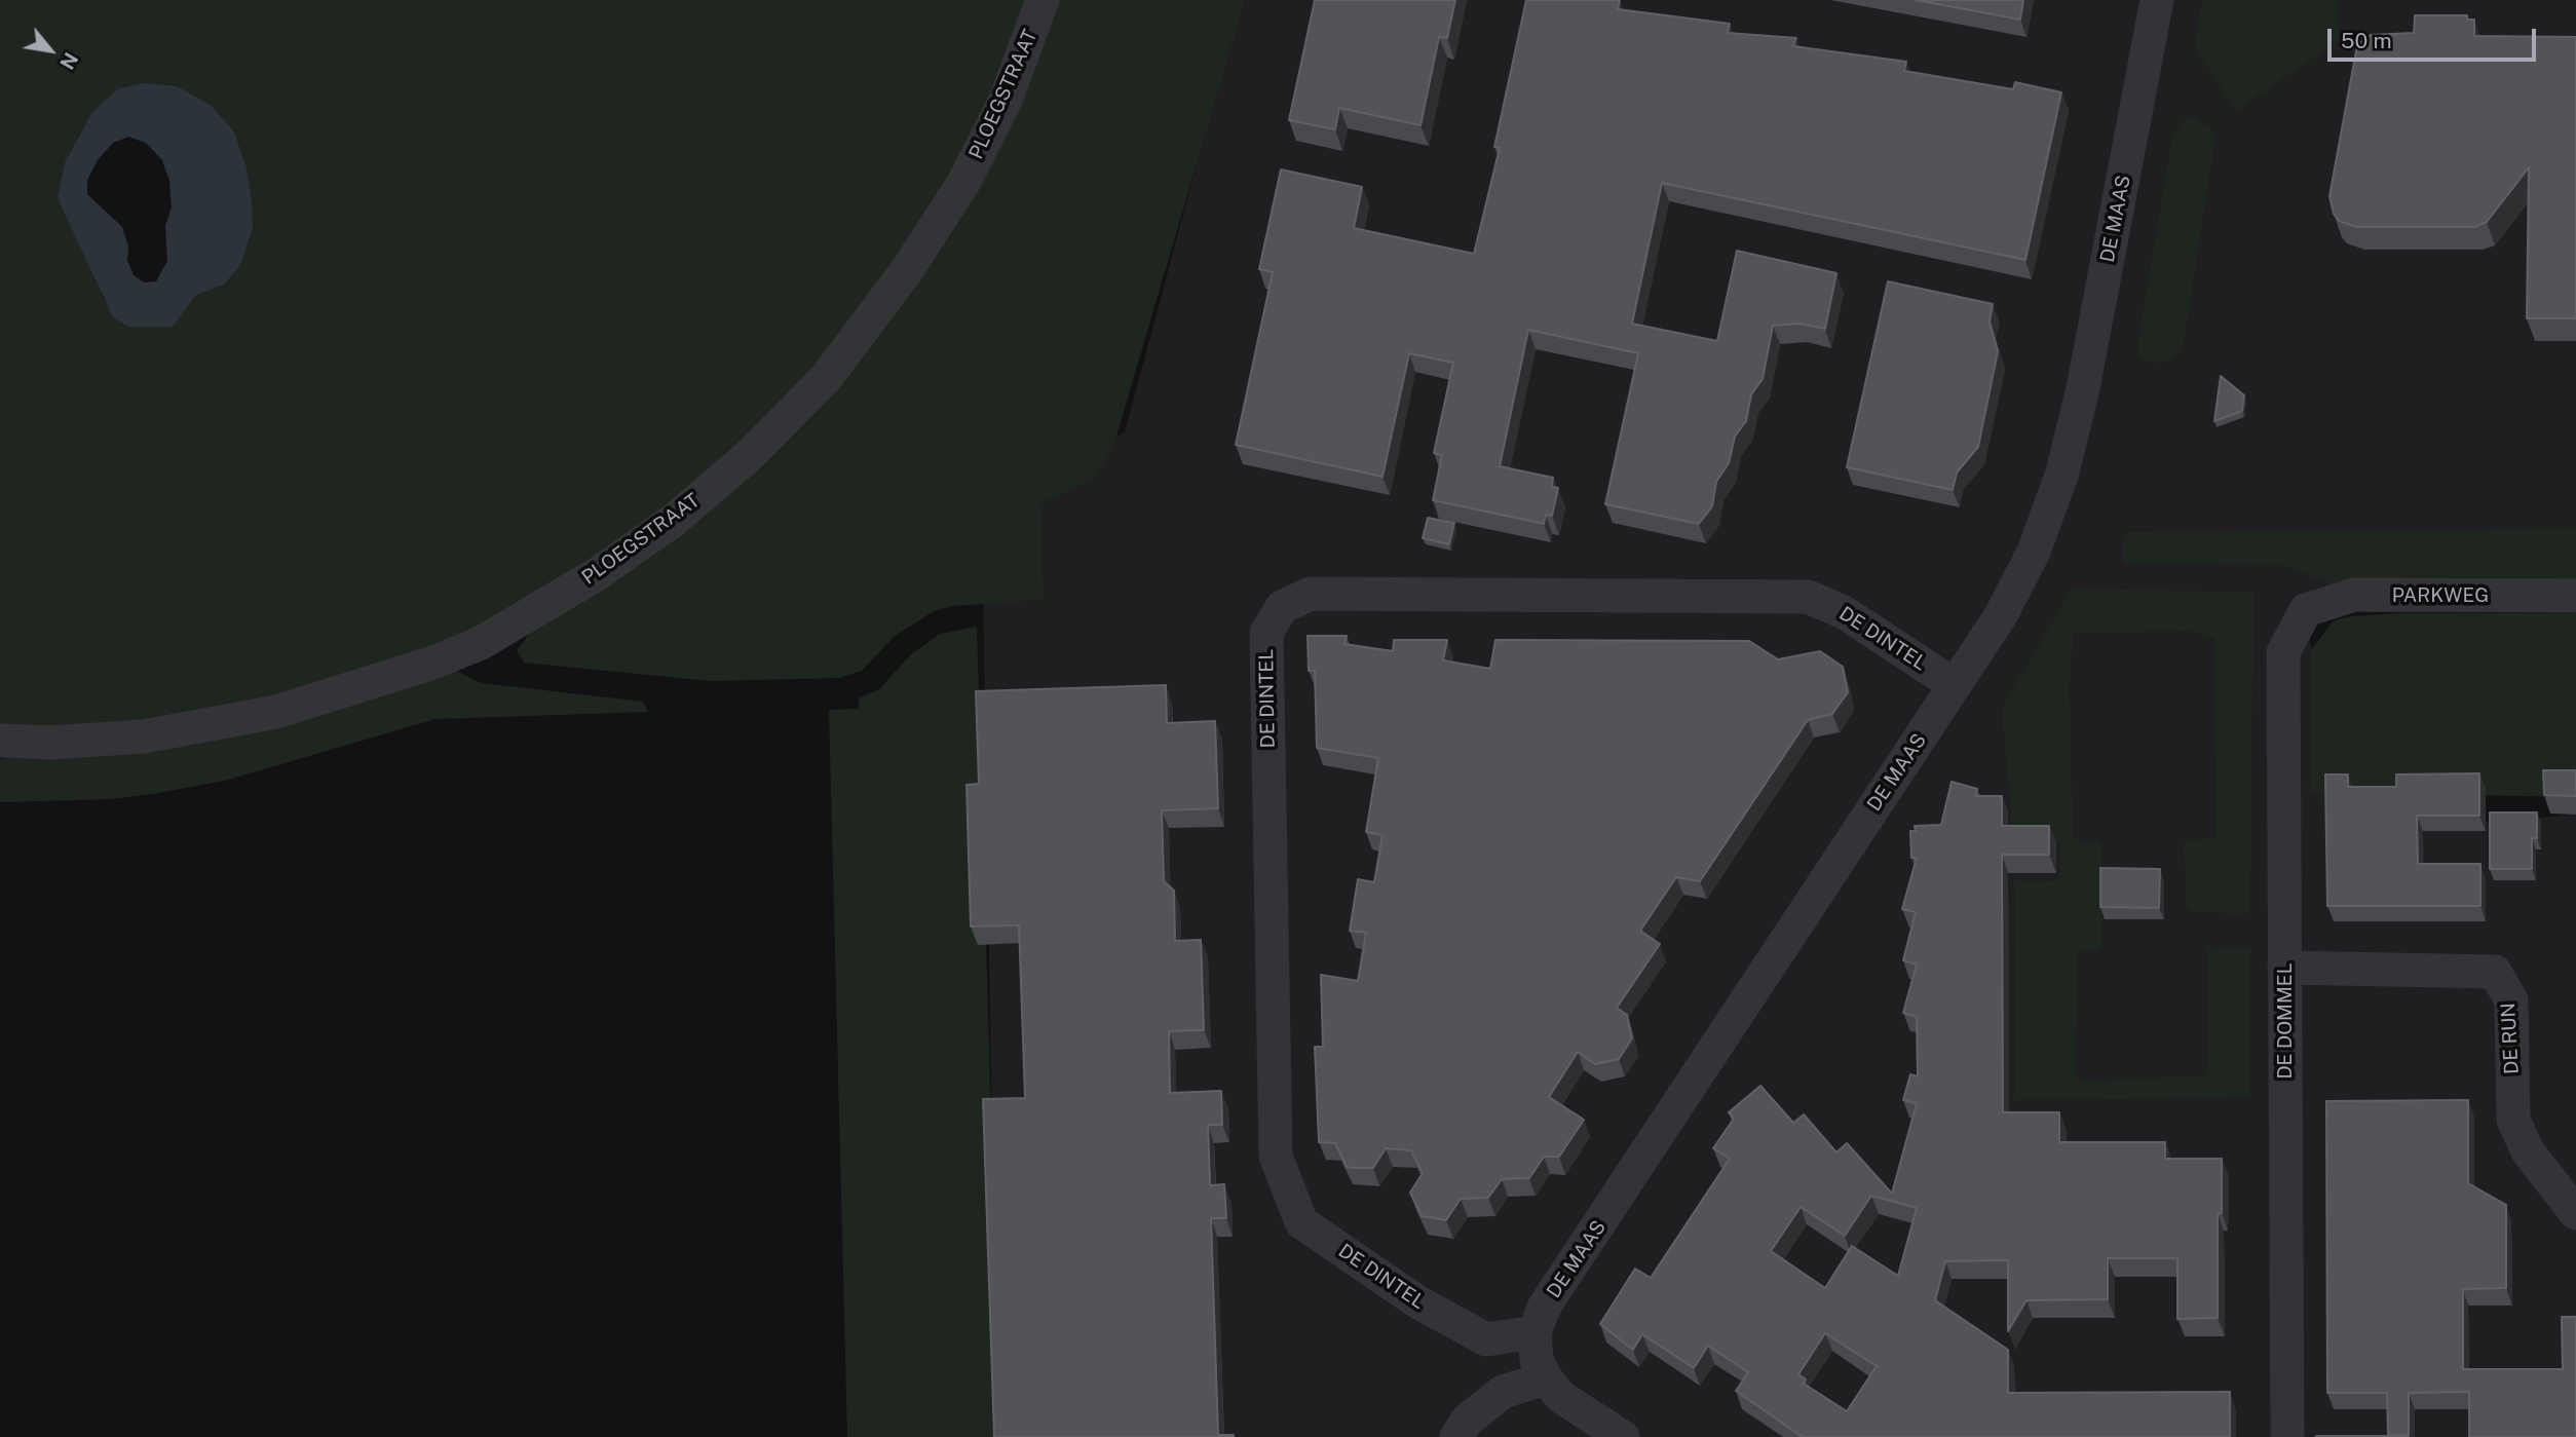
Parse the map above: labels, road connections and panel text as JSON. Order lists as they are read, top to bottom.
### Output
{
  "streets": {
    "street": [
      "PLOEGSTRAAT",
      "DE MAAS",
      "PARKWEG",
      "DE DINTEL",
      "DE DOMMEL",
      "DE RUN"
    ]
  },
  "crossings": [
    ["DE MAAS", "DE DINTEL"],
    ["PARKWEG", "DE DOMMEL"],
    ["DE DOMMEL", "DE RUN"]
  ],
  "scale_bar": "50 m",
  "north": "bottom right"
}
